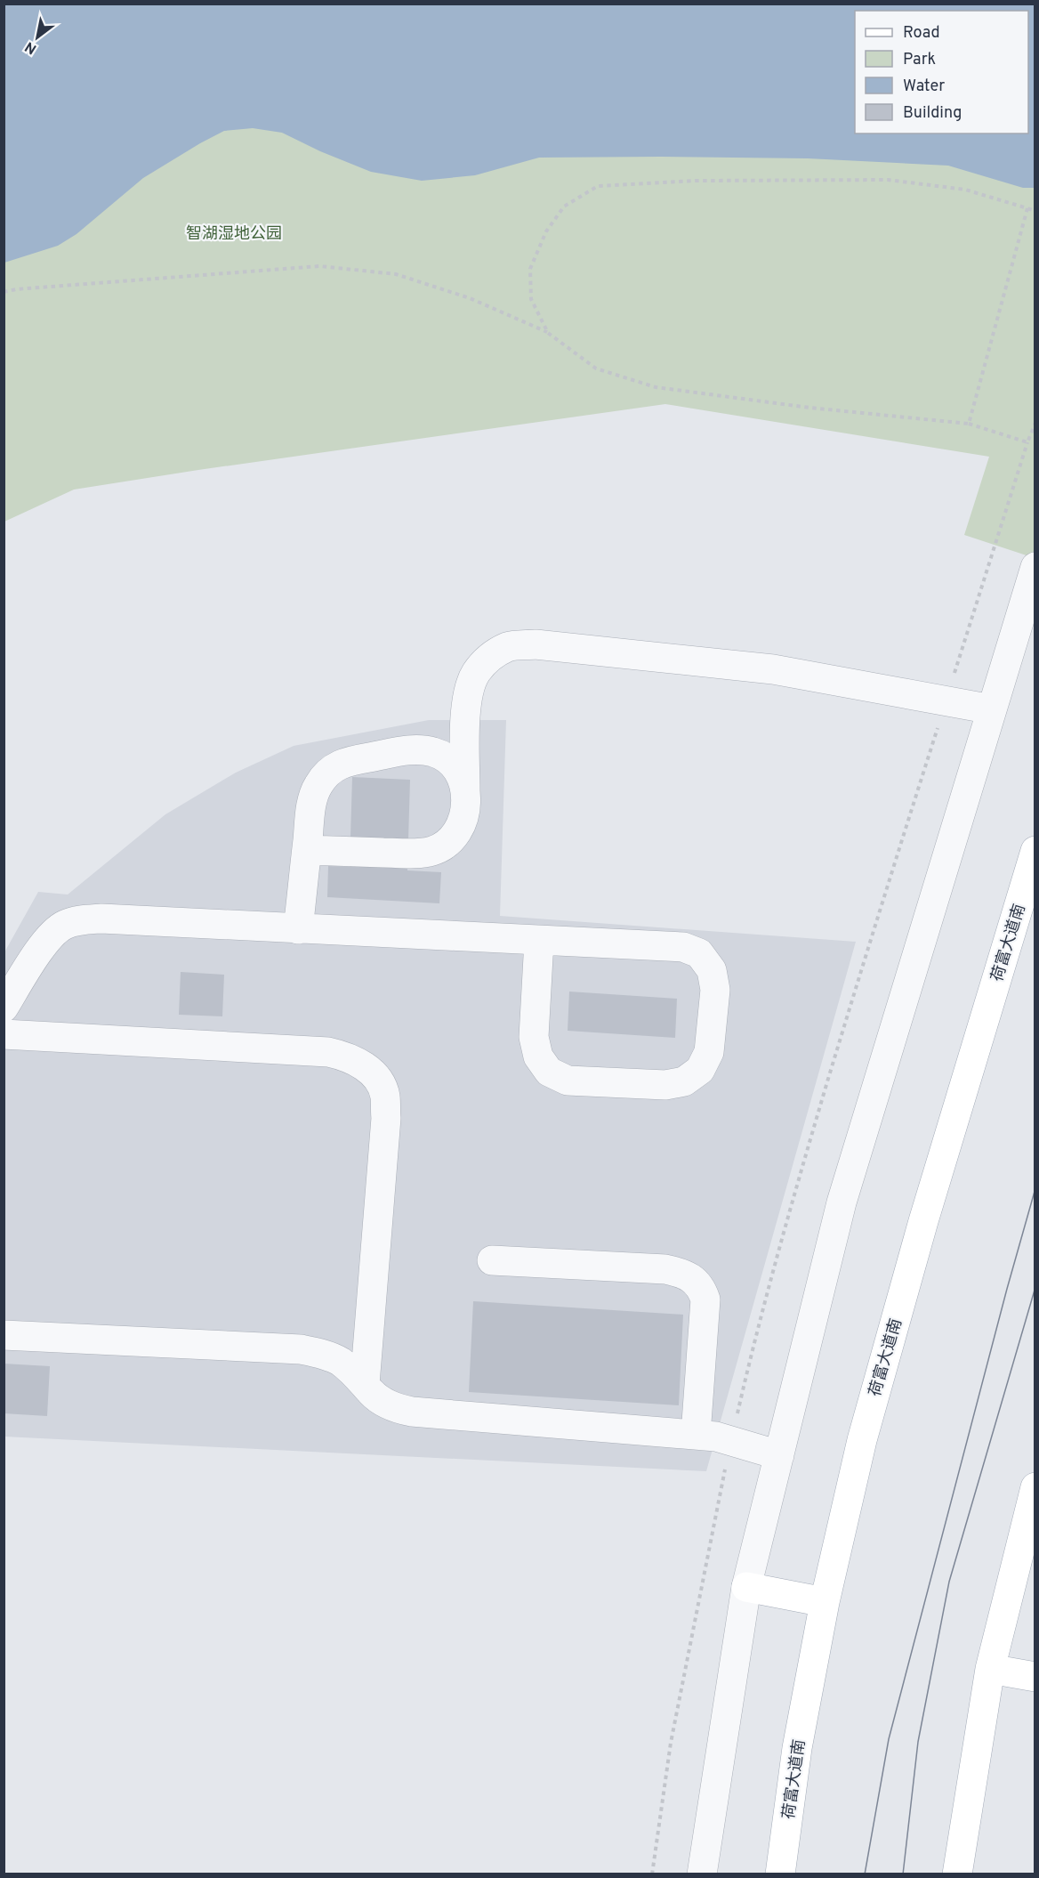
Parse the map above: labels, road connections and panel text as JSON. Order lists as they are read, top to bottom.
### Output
{
  "streets": {
    "main road": ["荷富大道南"]
  },
  "parks": ["智湖湿地公园"],
  "legend": [
    "Road",
    "Park",
    "Water",
    "Building"
  ],
  "north": "bottom left"
}
